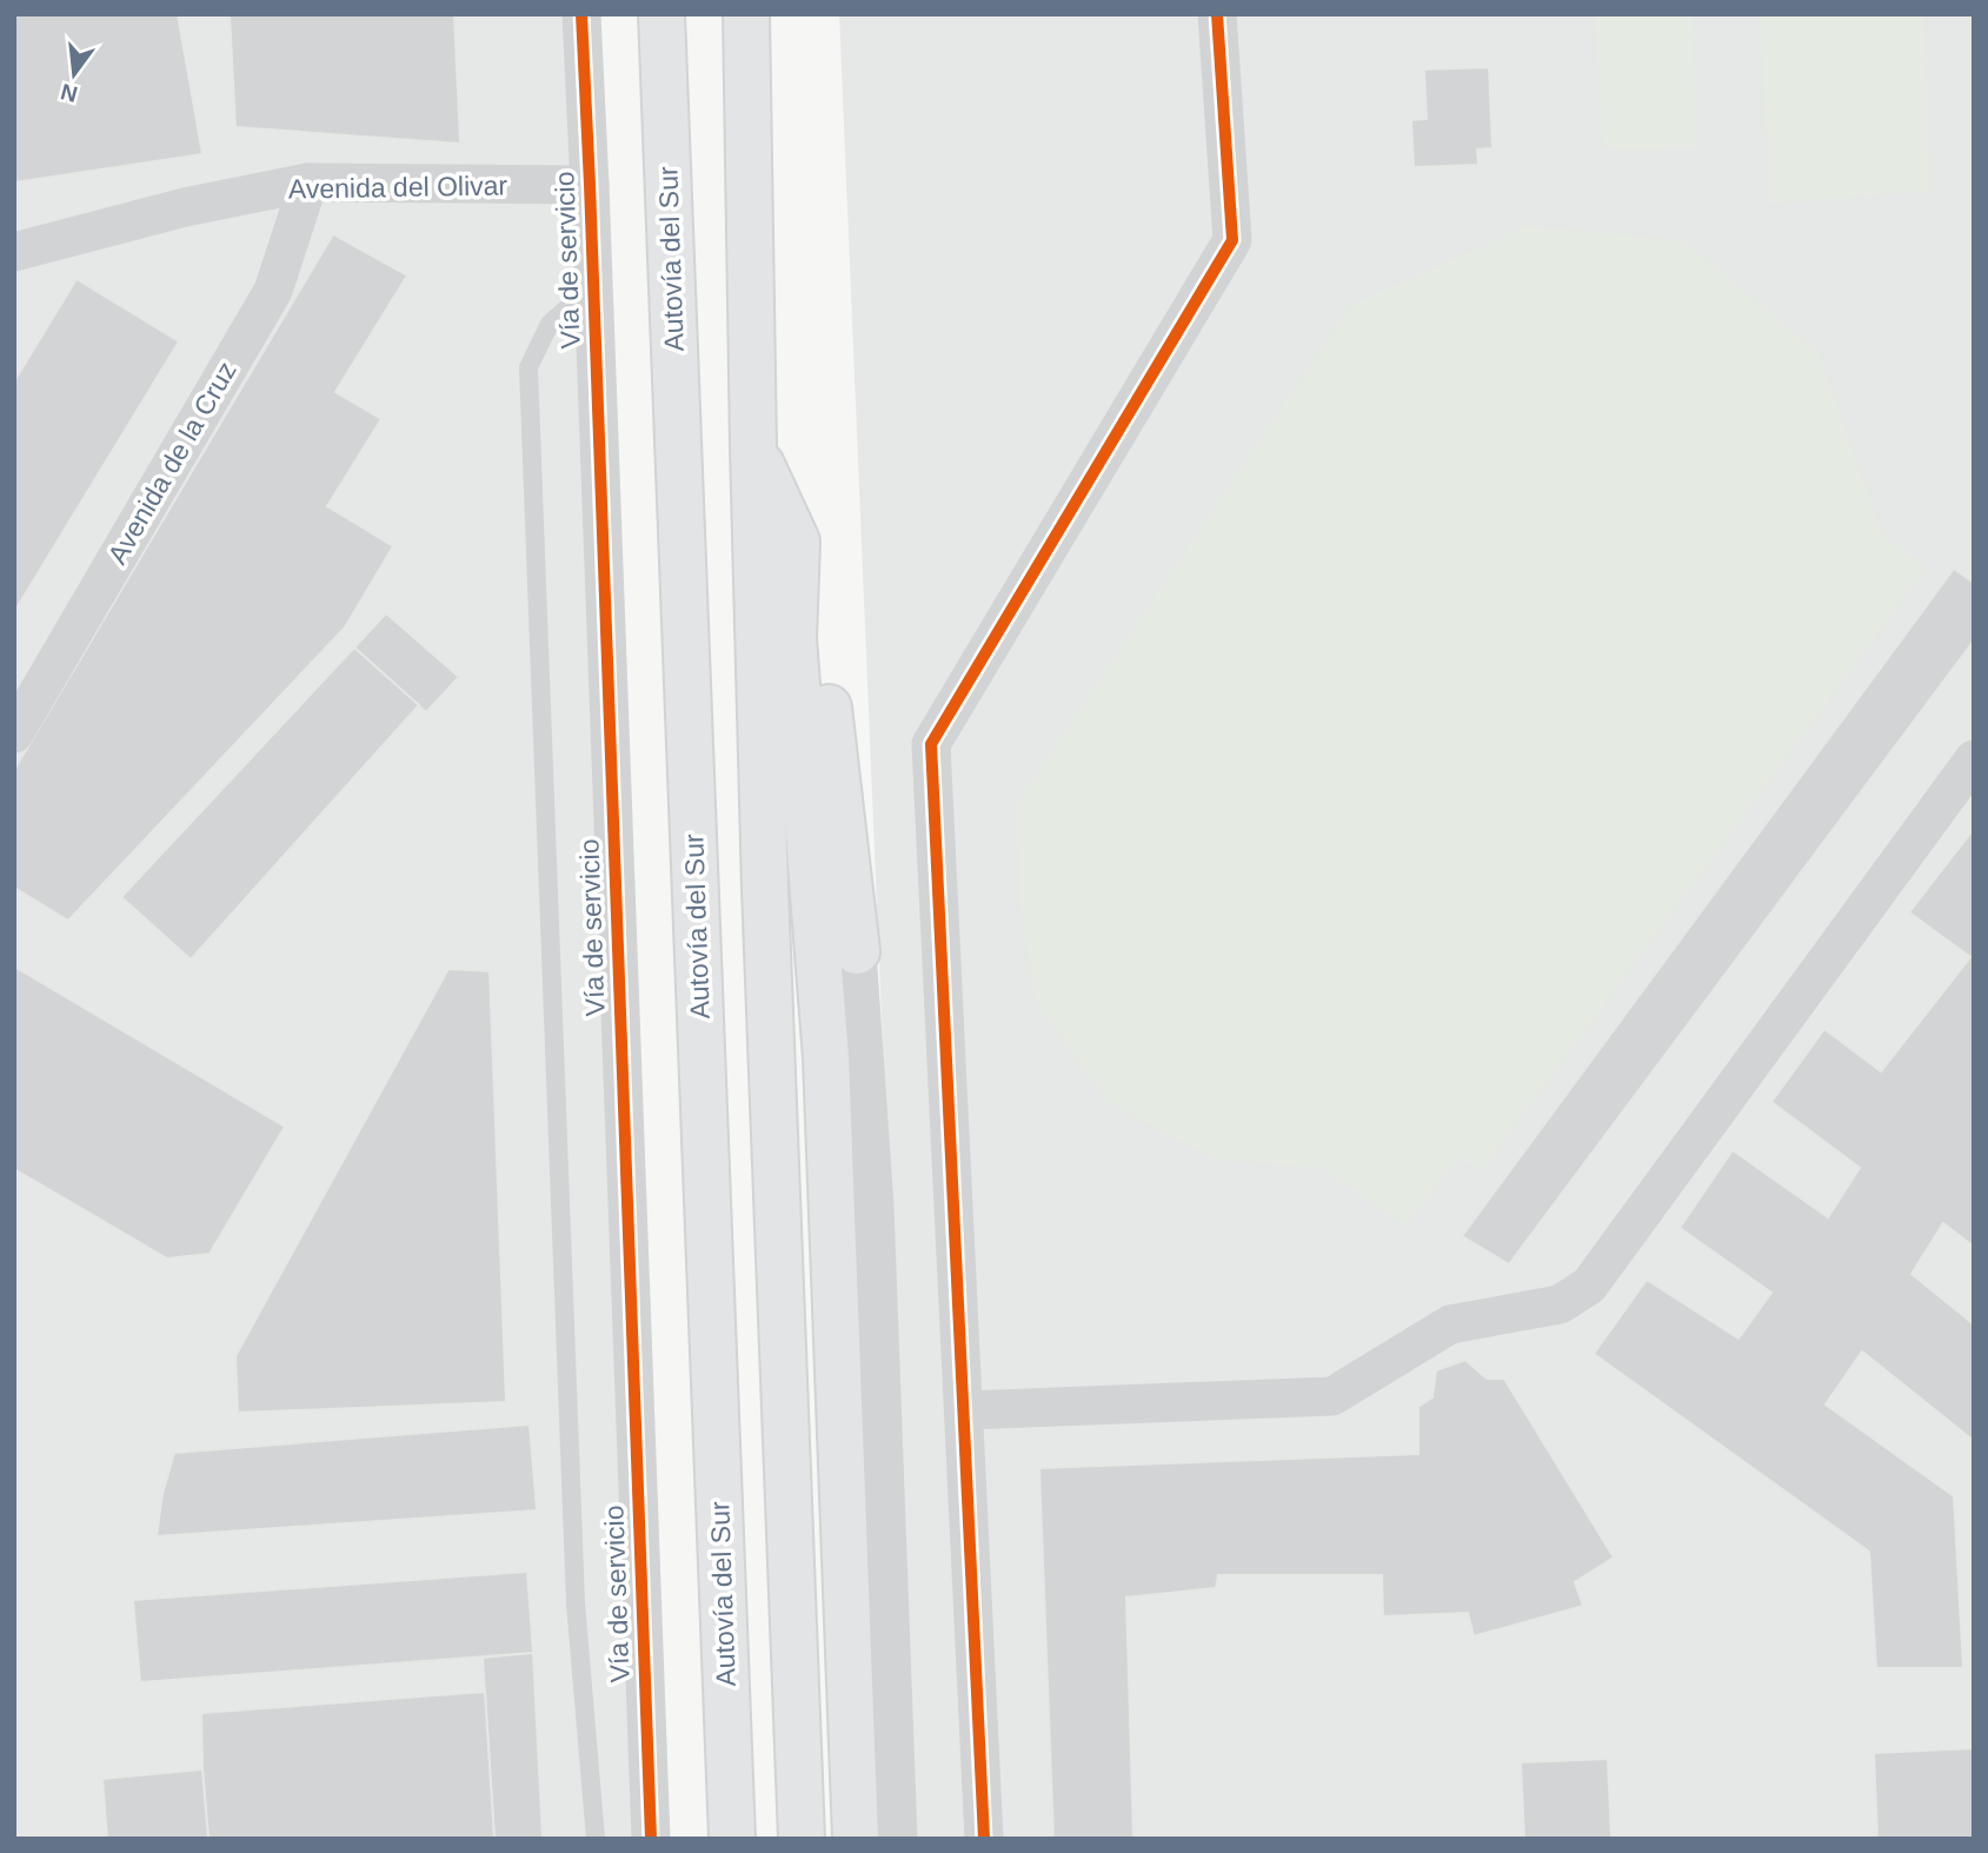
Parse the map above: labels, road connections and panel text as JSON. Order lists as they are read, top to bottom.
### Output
{
  "streets": {
    "highway": ["Autovía del Sur"],
    "street": ["Avenida del Olivar", "Vía de servicio", "Avenida de la Cruz"]
  },
  "crossings": [
    ["Avenida del Olivar", "Vía de servicio"],
    ["Avenida del Olivar", "Avenida de la Cruz"]
  ],
  "north": "bottom"
}
